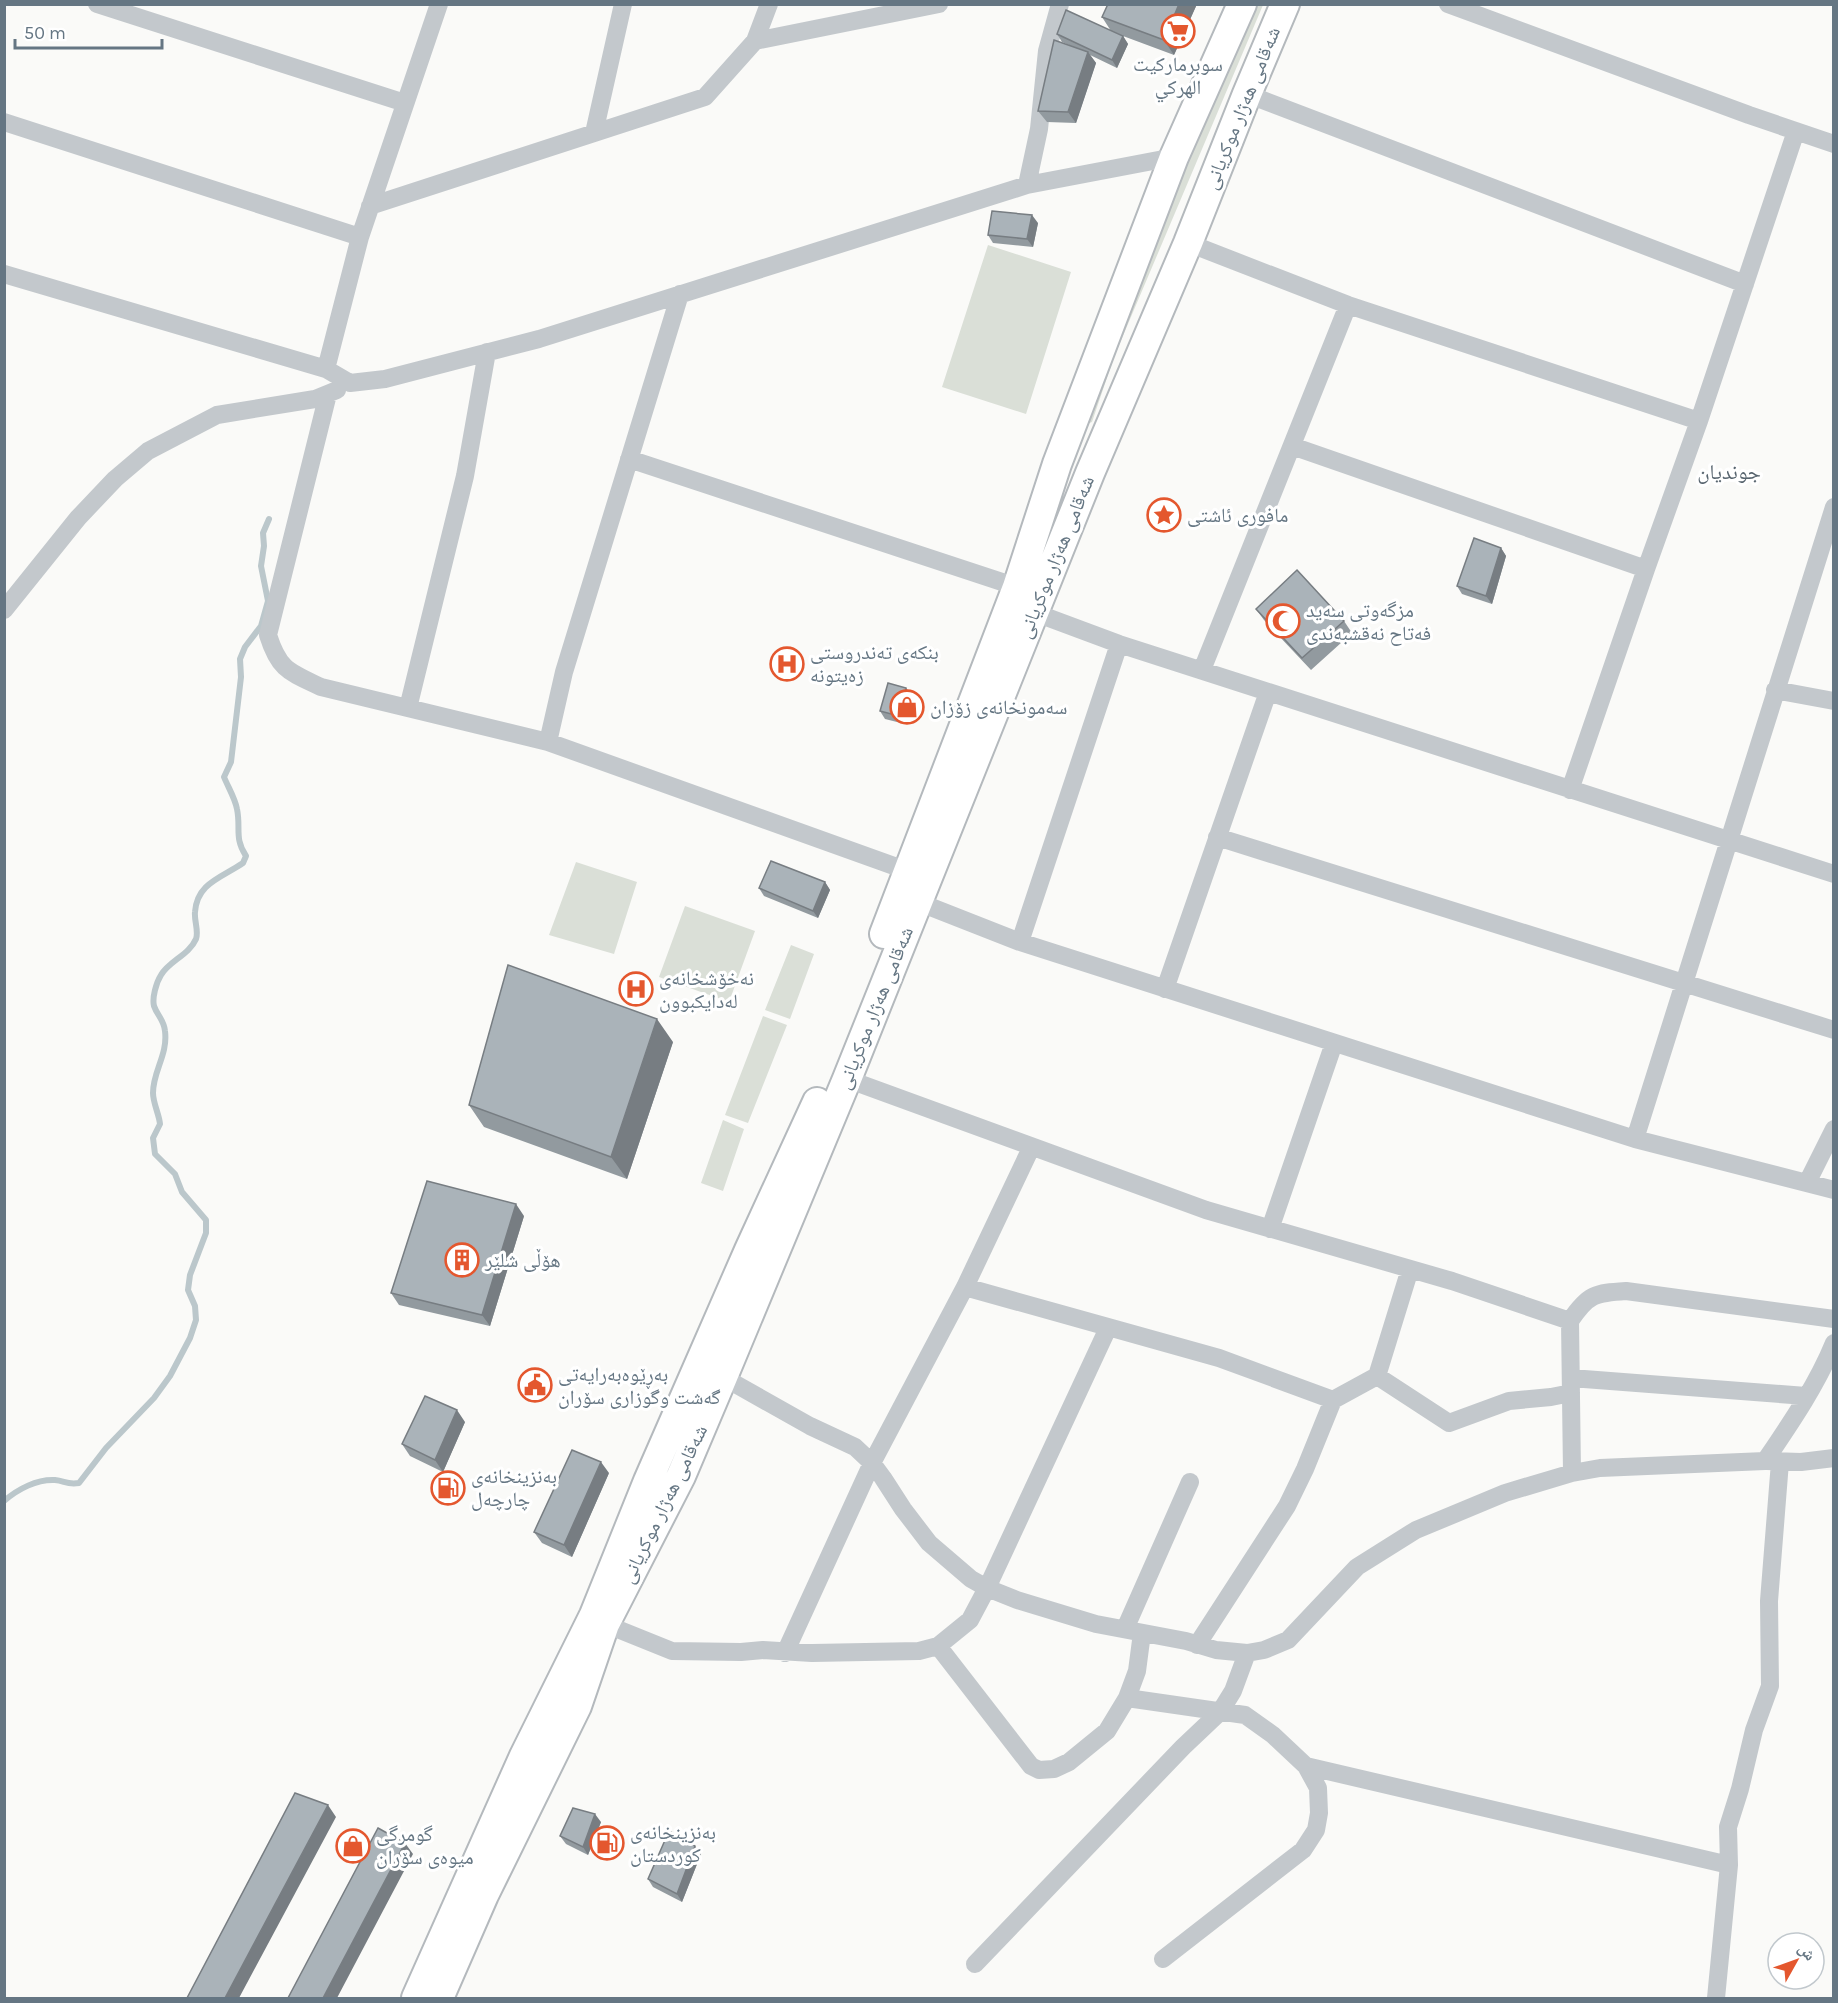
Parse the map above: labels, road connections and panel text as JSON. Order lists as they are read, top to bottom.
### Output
{
  "streets": {
    "highway": ["شەقامی ھەژار موکریانی"]
  },
  "districts": ["جوندیان"],
  "places": {
    "supermarket": ["سوبرماركيت الهركي"],
    "place": ["مافوری ئاشتی"],
    "mosque": ["مزگەوتی سەید فەتاح نەقشبەندی"],
    "hospital": ["بنکەی تەندروستی زەیتونە", "نەخۆشخانەی لەدایکبوون"],
    "shop": ["سەمونخانەی زۆزان", "گومرگی میوەی سۆران"],
    "building": ["هۆڵی شلێر"],
    "public building": ["بەڕێوەبەرایەتی گەشت وگوزاری سۆران"],
    "fuel station": ["بەنزینخانەی چارچەل", "بەنزینخانەی كوردستان"]
  },
  "scale_bar": "50 m",
  "north": "top right"
}
